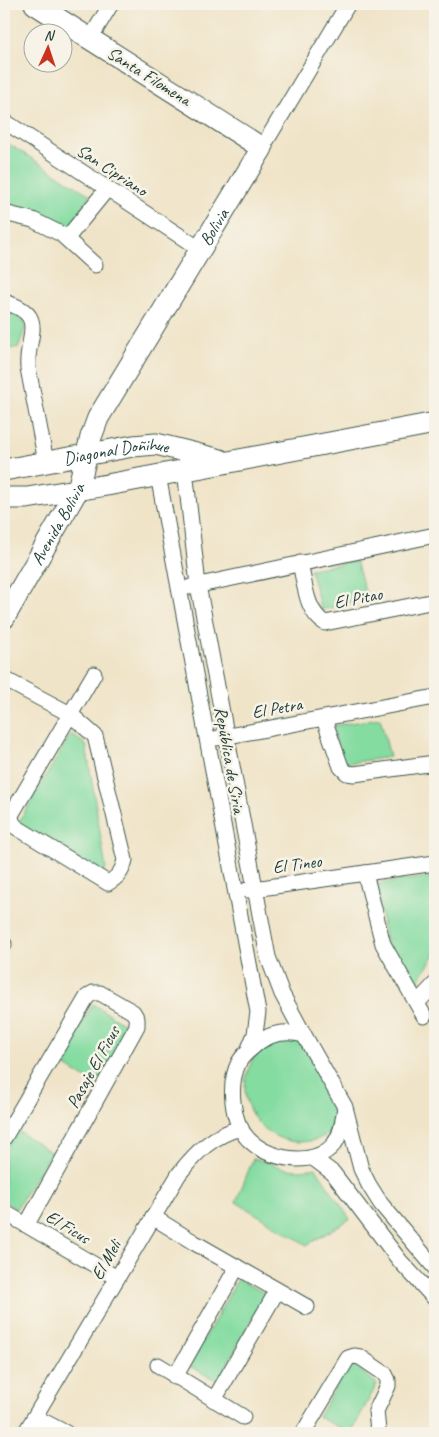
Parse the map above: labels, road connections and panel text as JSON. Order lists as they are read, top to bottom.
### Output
{
  "streets": {
    "street": [
      "Santa Filomena",
      "San Cipriano",
      "Bolivia",
      "Diagonal Doñihue",
      "Avenida Bolivia",
      "El Pitao",
      "El Petra",
      "República de Siria",
      "El Tineo",
      "Pasaje El Ficus",
      "El Ficus",
      "El Meli"
    ]
  },
  "crossings": [
    ["Santa Filomena", "Bolivia"],
    ["San Cipriano", "Bolivia"],
    ["Bolivia", "Diagonal Doñihue"],
    ["Bolivia", "Avenida Bolivia"],
    ["Diagonal Doñihue", "Avenida Bolivia"],
    ["Diagonal Doñihue", "República de Siria"],
    ["El Petra", "República de Siria"],
    ["República de Siria", "El Tineo"],
    ["República de Siria", "El Meli"],
    ["Pasaje El Ficus", "El Ficus"],
    ["El Ficus", "El Meli"]
  ],
  "north": "top"
}
